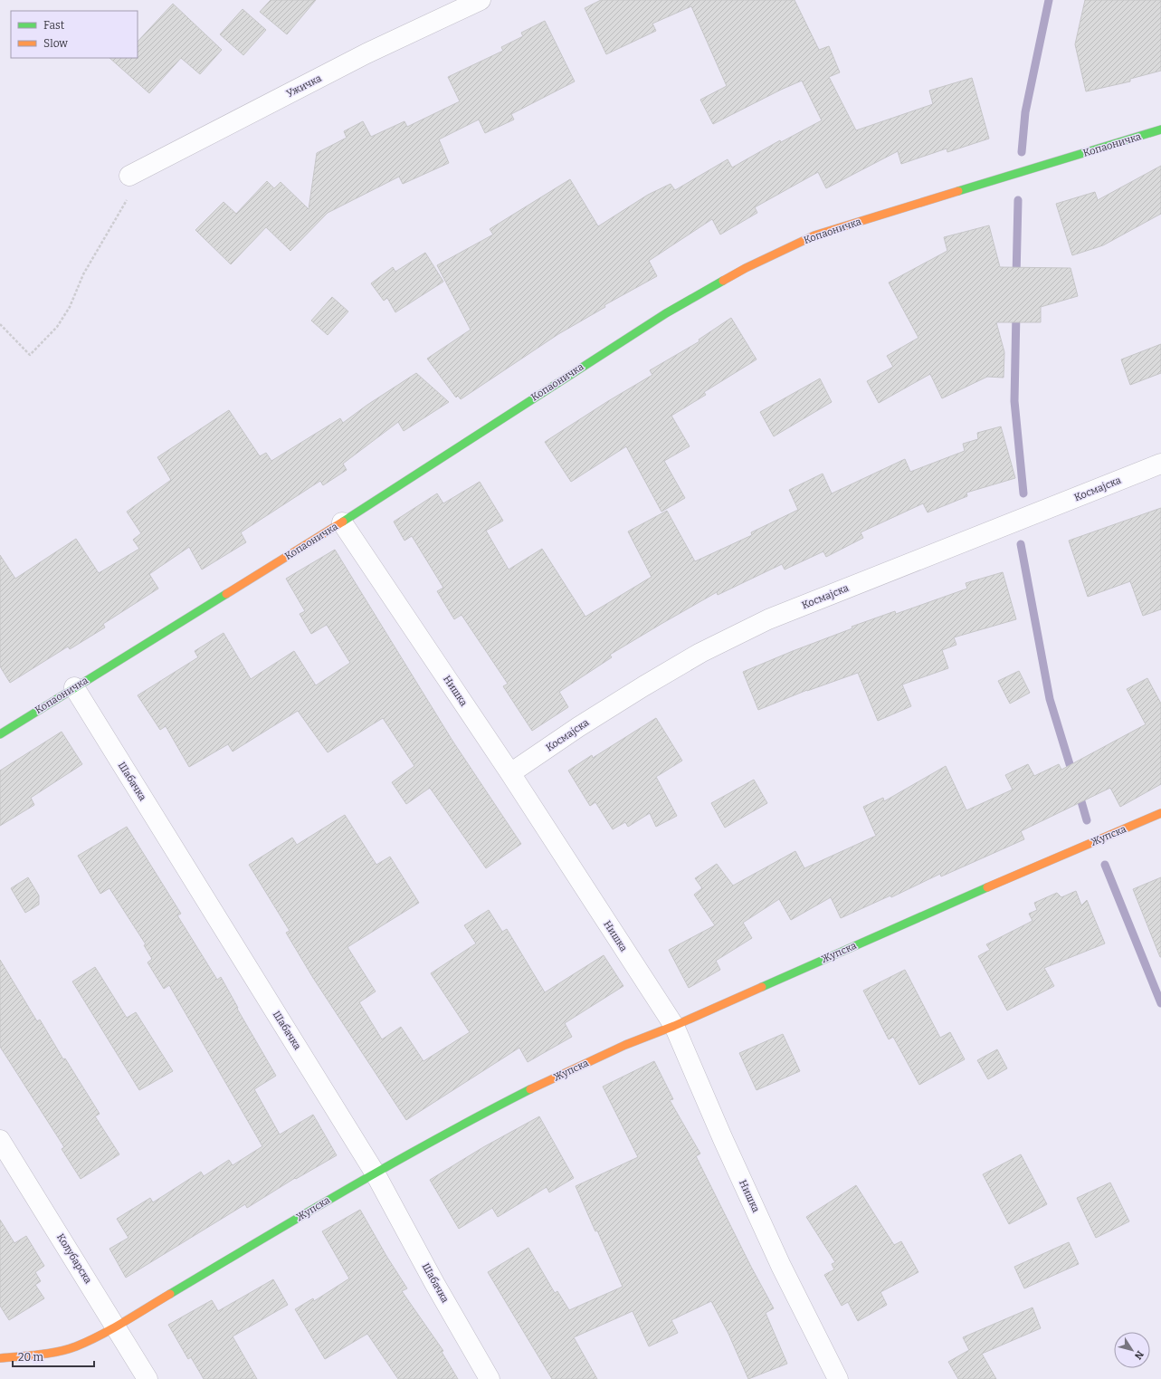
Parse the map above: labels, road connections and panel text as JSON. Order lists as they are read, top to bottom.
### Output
{
  "streets": {
    "street": [
      "Ужичка",
      "Копаоничка",
      "Космајска",
      "Нишка",
      "Шабачка",
      "Жупска",
      "Колубарска"
    ]
  },
  "crossings": [
    ["Копаоничка", "Нишка"],
    ["Копаоничка", "Шабачка"],
    ["Космајска", "Нишка"],
    ["Нишка", "Жупска"],
    ["Шабачка", "Жупска"],
    ["Жупска", "Колубарска"]
  ],
  "legend": ["Fast", "Slow"],
  "scale_bar": "20 m",
  "north": "bottom right"
}
